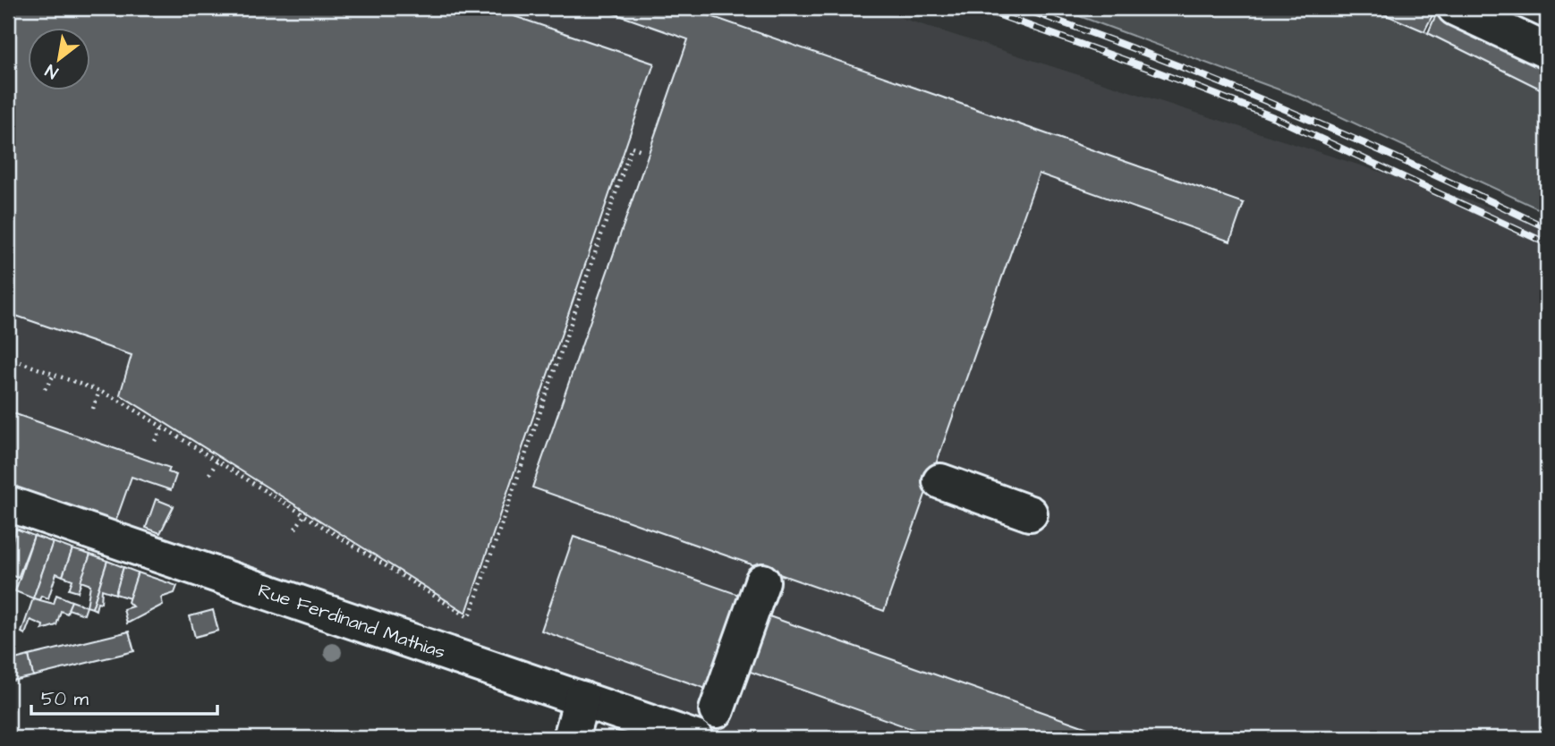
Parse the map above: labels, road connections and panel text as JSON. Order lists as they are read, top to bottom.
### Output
{
  "streets": {
    "street": ["Rue Ferdinand Mathias"]
  },
  "scale_bar": "50 m",
  "north": "bottom left"
}
